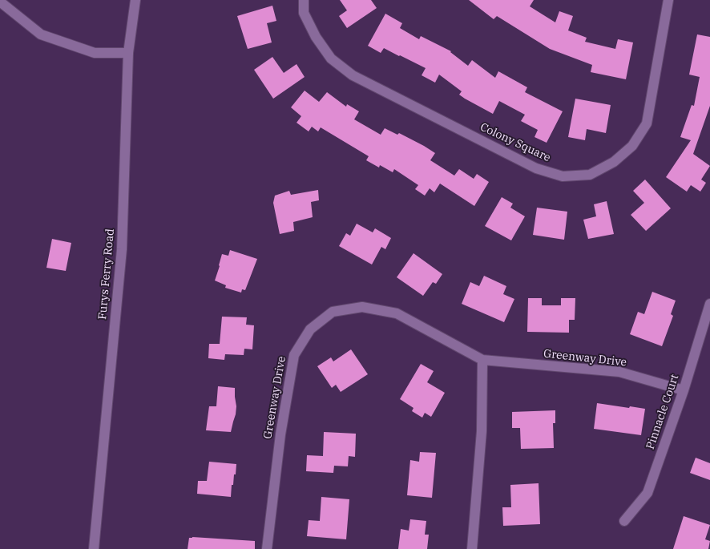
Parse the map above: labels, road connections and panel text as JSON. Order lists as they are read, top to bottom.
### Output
{
  "streets": {
    "street": [
      "Colony Square",
      "Furys Ferry Road",
      "Greenway Drive",
      "Pinnacle Court"
    ]
  },
  "crossings": [
    ["Greenway Drive", "Pinnacle Court"]
  ]
}
